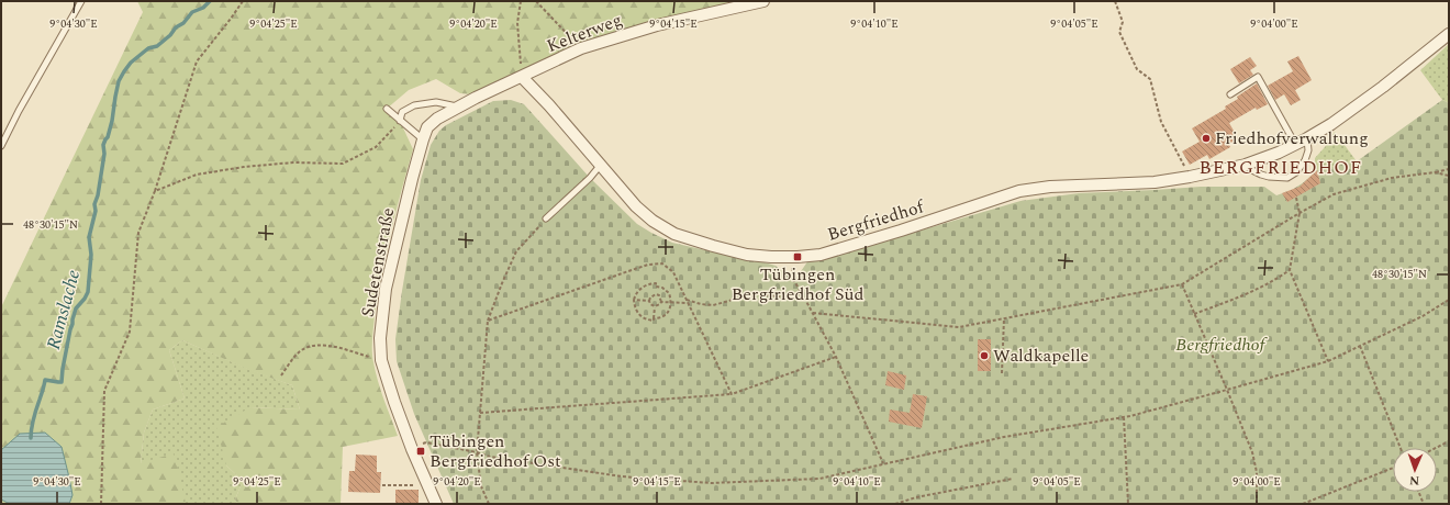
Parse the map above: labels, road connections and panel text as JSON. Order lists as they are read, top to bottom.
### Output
{
  "streets": {
    "street": ["Kelterweg", "Bergfriedhof", "Sudetenstraße"]
  },
  "crossings": [
    ["Kelterweg", "Bergfriedhof"],
    ["Kelterweg", "Sudetenstraße"],
    ["Bergfriedhof", "Sudetenstraße"]
  ],
  "districts": ["BERGFRIEDHOF"],
  "water": ["Ramslache"],
  "parks": ["Bergfriedhof"],
  "places": {
    "other": ["Friedhofverwaltung", "Waldkapelle"],
    "transit": ["Tübingen Bergfriedhof Süd", "Tübingen Bergfriedhof Ost"]
  },
  "north": "bottom",
  "coordinates": [
    "9°04'30\"E",
    "9°04'25\"E",
    "9°04'20\"E",
    "9°04'15\"E",
    "9°04'10\"E",
    "9°04'05\"E",
    "9°04'00\"E",
    "48°30'15\"N"
  ]
}
